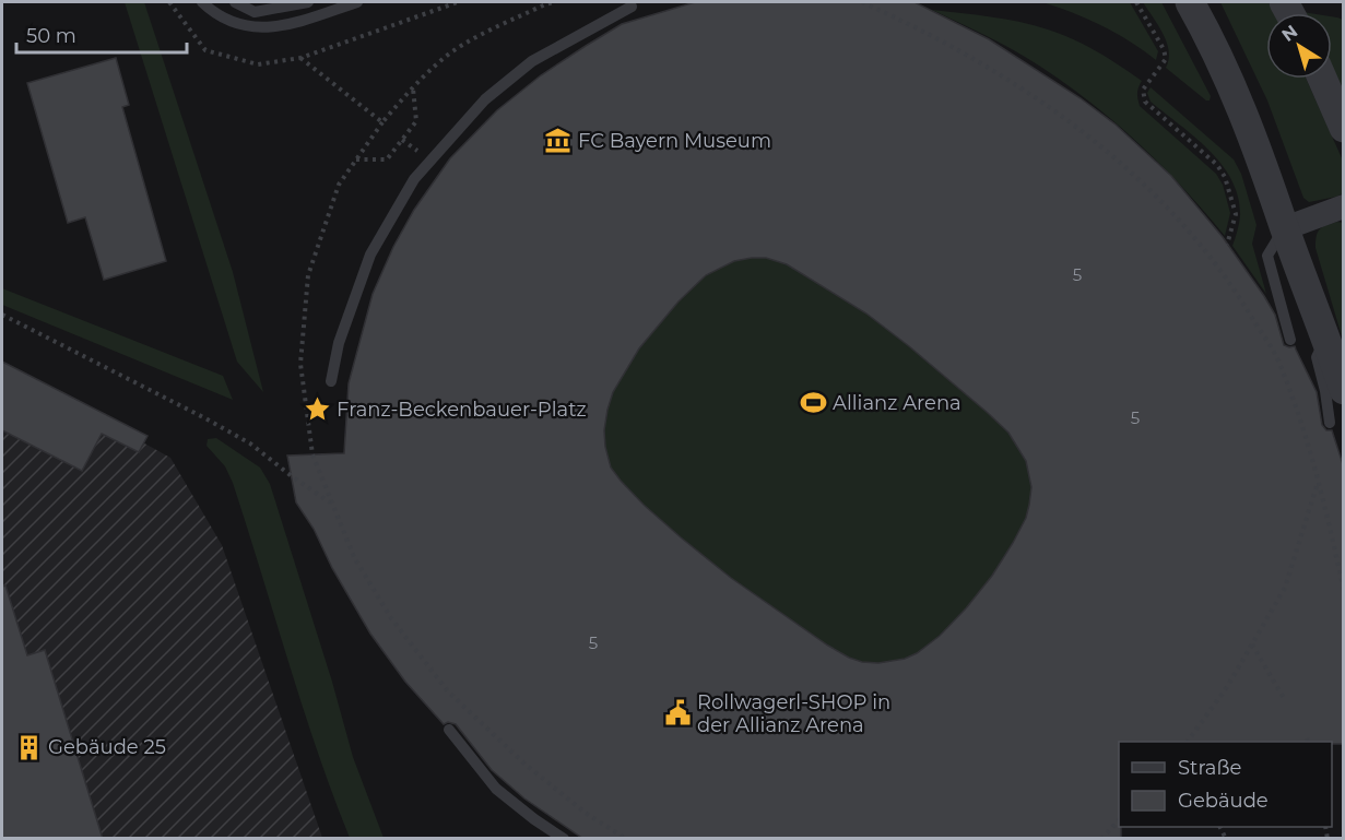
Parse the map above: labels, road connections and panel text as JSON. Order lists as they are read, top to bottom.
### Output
{
  "places": {
    "museum": ["FC Bayern Museum"],
    "sports": ["Allianz Arena"],
    "place": ["Franz-Beckenbauer-Platz"],
    "public building": ["Rollwagerl-SHOP in der Allianz Arena"],
    "building": ["Gebäude 25"]
  },
  "house_numbers": ["5", "5", "5"],
  "legend": ["Straße", "Gebäude"],
  "scale_bar": "50 m",
  "north": "top left"
}
